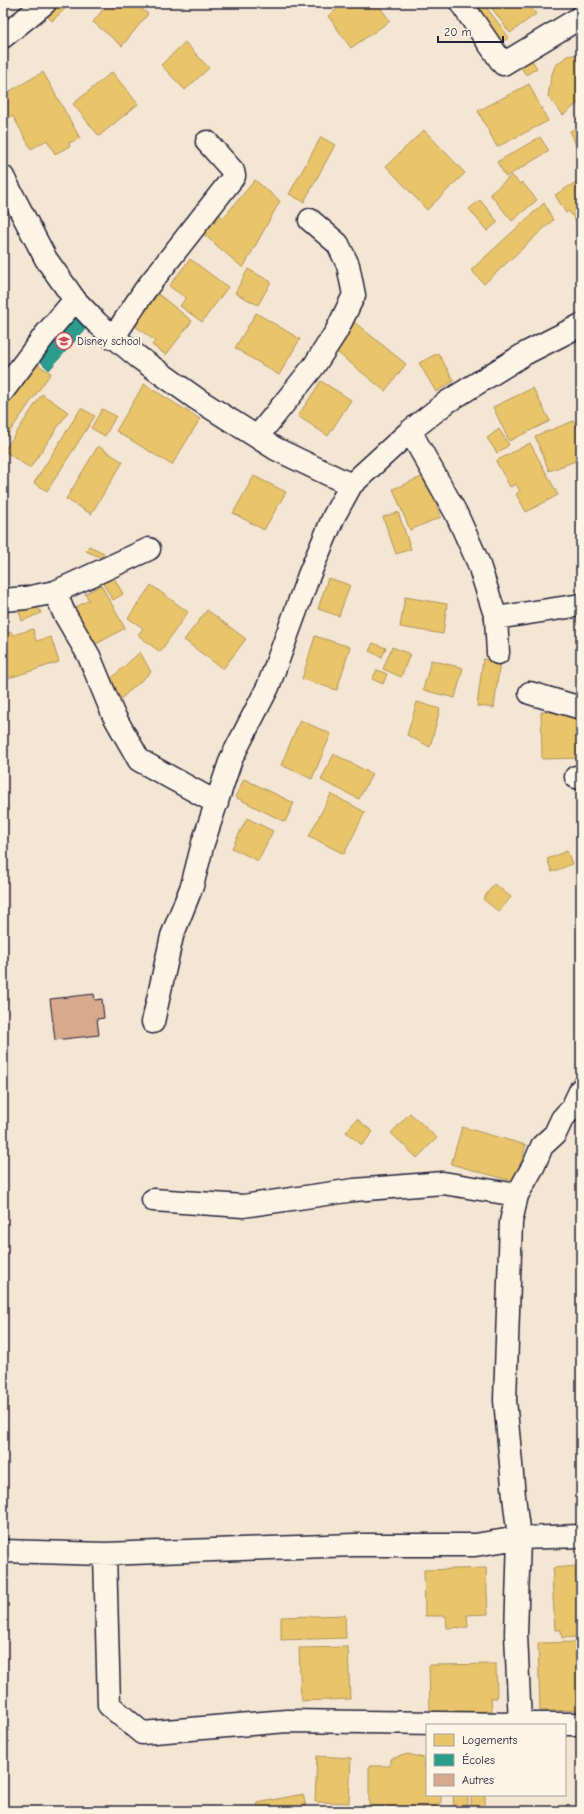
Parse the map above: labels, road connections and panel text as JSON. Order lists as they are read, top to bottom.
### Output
{
  "places": {
    "school or university": ["Disney school"]
  },
  "legend": ["Logements", "Écoles", "Autres"],
  "scale_bar": "20 m"
}
